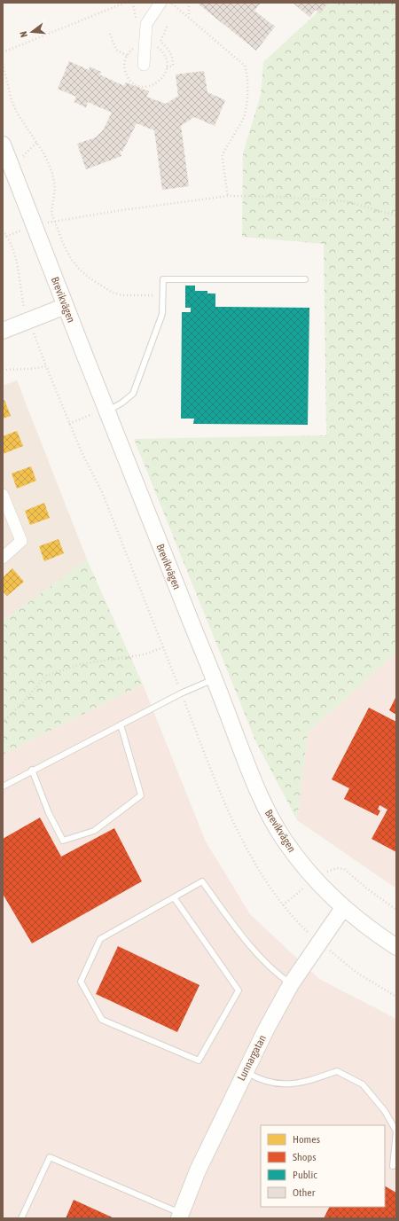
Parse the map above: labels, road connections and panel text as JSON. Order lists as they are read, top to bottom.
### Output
{
  "streets": {
    "street": ["Brevikvägen", "Lunnargatan"]
  },
  "crossings": [
    ["Brevikvägen", "Lunnargatan"]
  ],
  "legend": [
    "Homes",
    "Shops",
    "Public",
    "Other"
  ],
  "north": "left"
}
